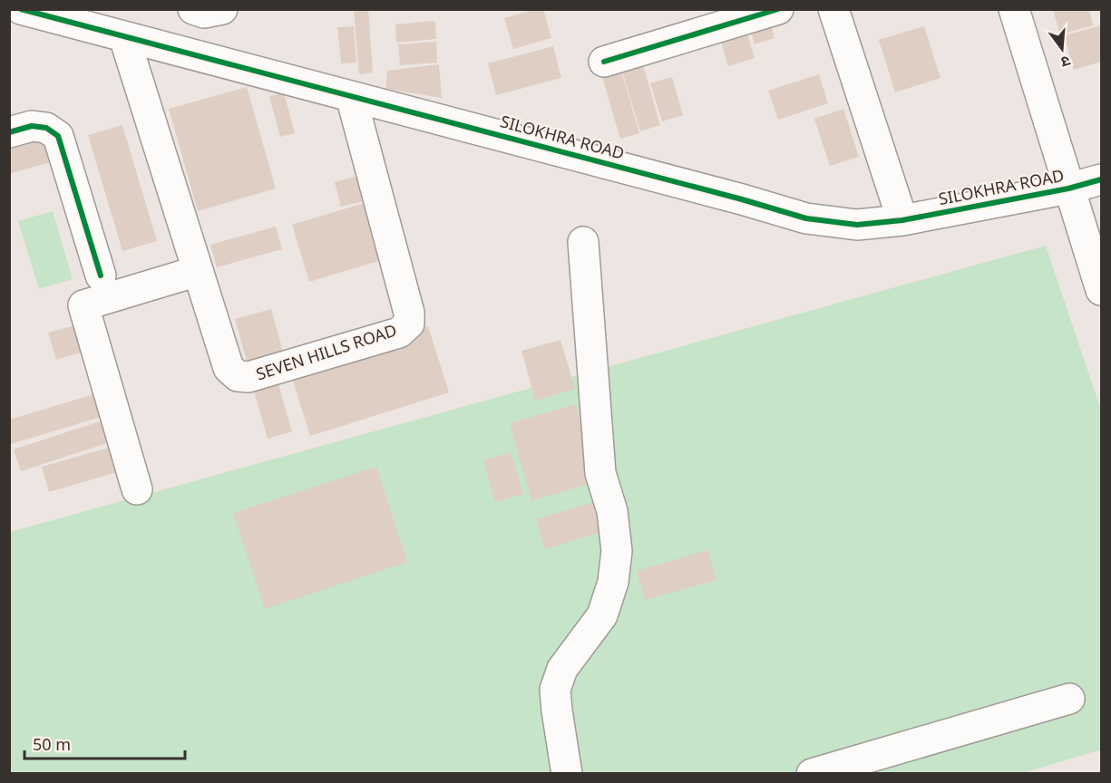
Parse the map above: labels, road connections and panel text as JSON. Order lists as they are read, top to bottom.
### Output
{
  "streets": {
    "street": ["SILOKHRA ROAD", "SEVEN HILLS ROAD"]
  },
  "crossings": [
    ["SILOKHRA ROAD", "SEVEN HILLS ROAD"]
  ],
  "scale_bar": "50 m",
  "north": "bottom"
}
